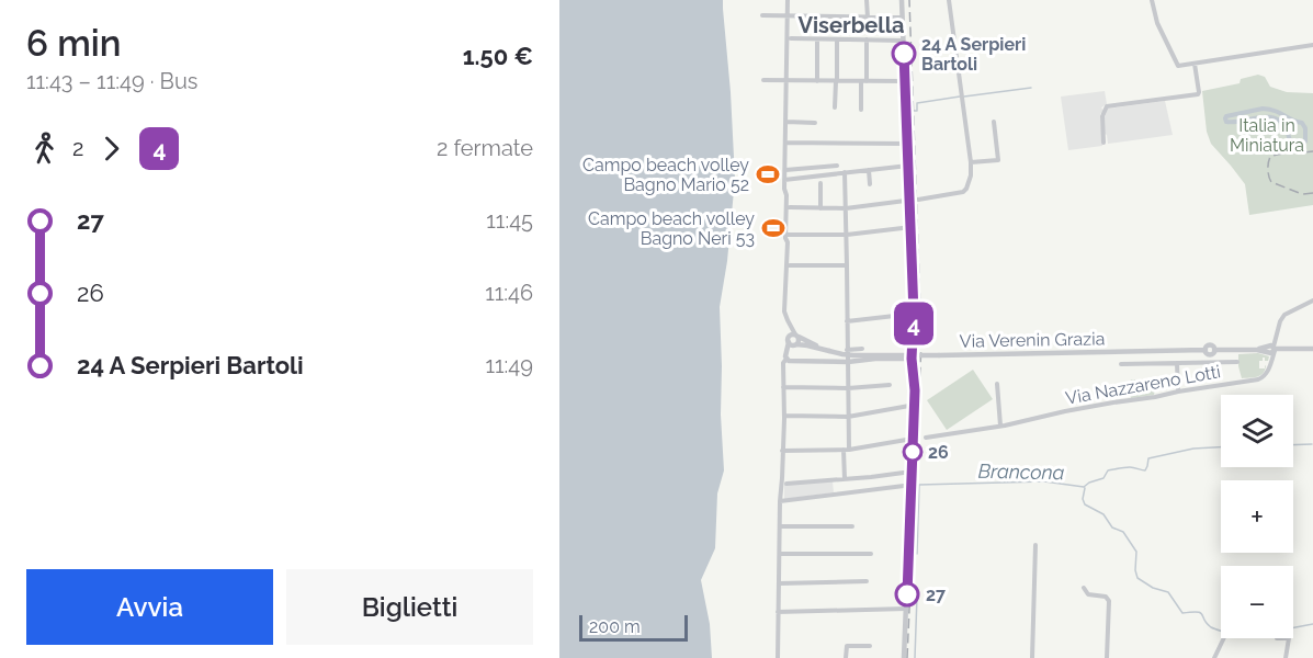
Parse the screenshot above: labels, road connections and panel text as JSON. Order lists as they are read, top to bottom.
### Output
{
  "streets": {
    "street": ["Via Verenin Grazia", "Via Nazzareno Lotti"]
  },
  "crossings": [
    ["Via Verenin Grazia", "Via Nazzareno Lotti"]
  ],
  "districts": ["Viserbella"],
  "water": ["Brancona"],
  "parks": ["Italia in Miniatura"],
  "places": {
    "other": ["24 A Serpieri Bartoli", "26", "27"],
    "sports": ["Campo beach volley Bagno Mario 52", "Campo beach volley Bagno Neri 53"]
  },
  "lines": ["bus line 4"],
  "scale_bar": "200 m",
  "page": {
    "heading": ["6 min", "11:43 – 11:49 · Bus", "1.50 €"],
    "on_map": "4",
    "legs": ["2", "4", "2 fermate"],
    "list": [
      {
        "name": "27",
        "value": "11:45"
      },
      {
        "name": "26",
        "value": "11:46"
      },
      {
        "name": "24 A Serpieri Bartoli",
        "value": "11:49"
      }
    ],
    "map_buttons": ["+", "−"],
    "buttons": ["Avvia", "Biglietti"],
    "scale": "200 m"
  }
}
